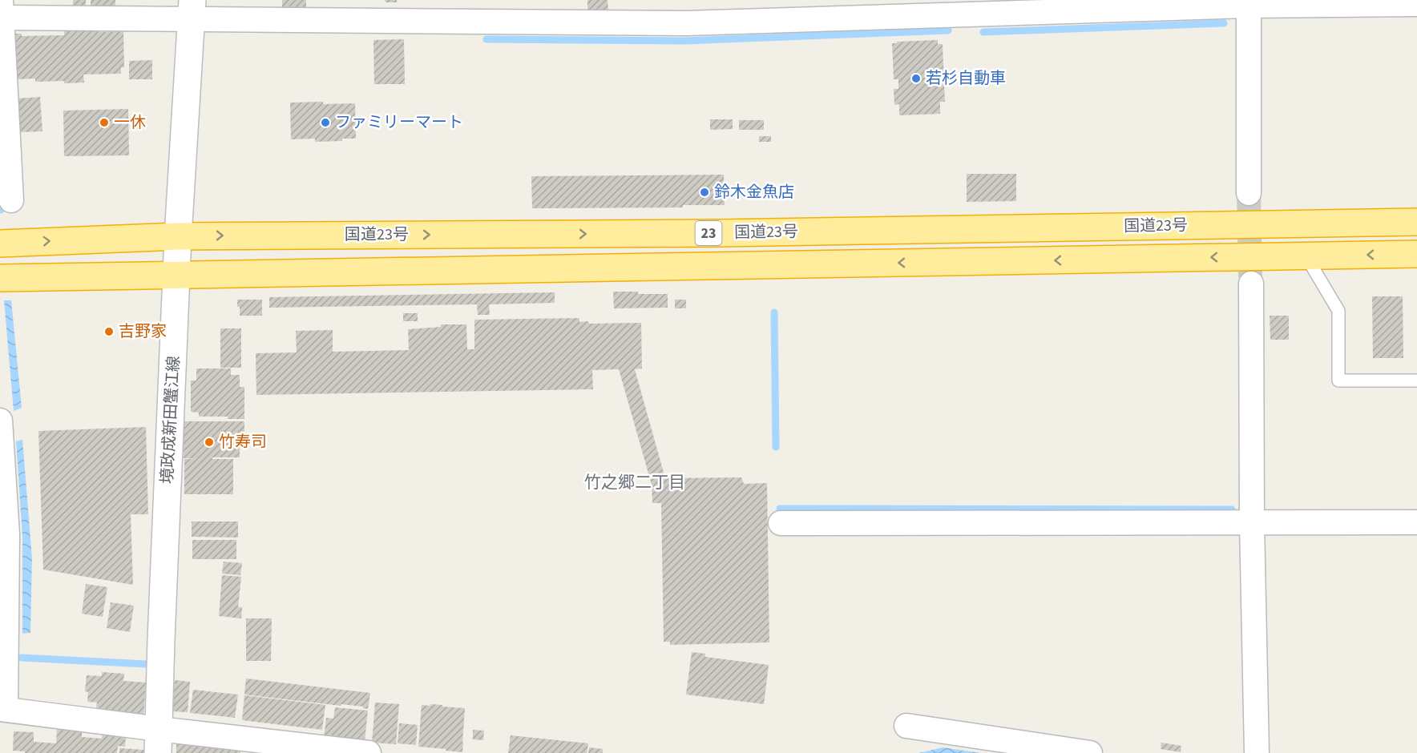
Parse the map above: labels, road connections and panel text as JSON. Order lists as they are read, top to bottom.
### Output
{
  "streets": {
    "highway": ["国道23号", "23"],
    "main road": ["境政成新田蟹江線"]
  },
  "crossings": [
    ["国道23号", "境政成新田蟹江線"]
  ],
  "districts": ["竹之郷二丁目"],
  "places": [
    "若杉自動車",
    "一休",
    "ファミリーマート",
    "鈴木金魚店",
    "吉野家",
    "竹寿司"
  ]
}
